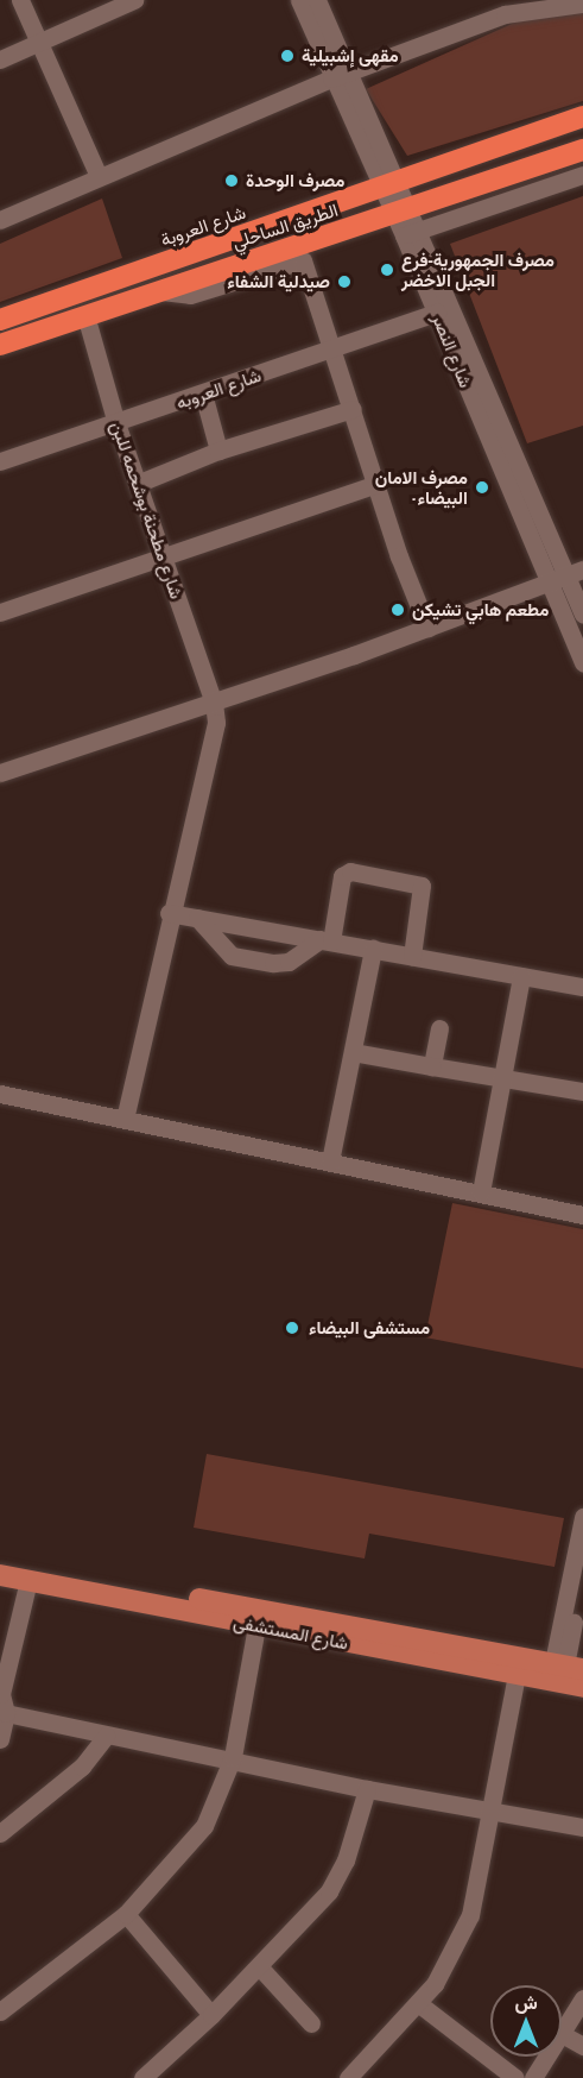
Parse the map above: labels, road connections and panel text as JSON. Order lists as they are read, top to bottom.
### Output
{
  "streets": {
    "highway": ["شارع العروبة", "الطريق الساحلي"],
    "main road": ["شارع المستشفى"],
    "street": ["شارع النصر", "شارع العروبه", "شارع مطحنة بوشحمه للبن"]
  },
  "crossings": [
    ["شارع العروبة", "شارع النصر"],
    ["الطريق الساحلي", "شارع النصر"],
    ["الطريق الساحلي", "شارع مطحنة بوشحمه للبن"],
    ["شارع النصر", "شارع العروبه"],
    ["شارع العروبه", "شارع مطحنة بوشحمه للبن"]
  ],
  "places": [
    "مقهى إشبيلية",
    "مصرف الوحدة",
    "مصرف الجمهورية-فرع الجبل الاخضر",
    "صيدلية الشفاء",
    "مصرف الامان -البيضاء",
    "مطعم هابي تشيكن",
    "مستشفى البيضاء"
  ],
  "north": "top"
}
